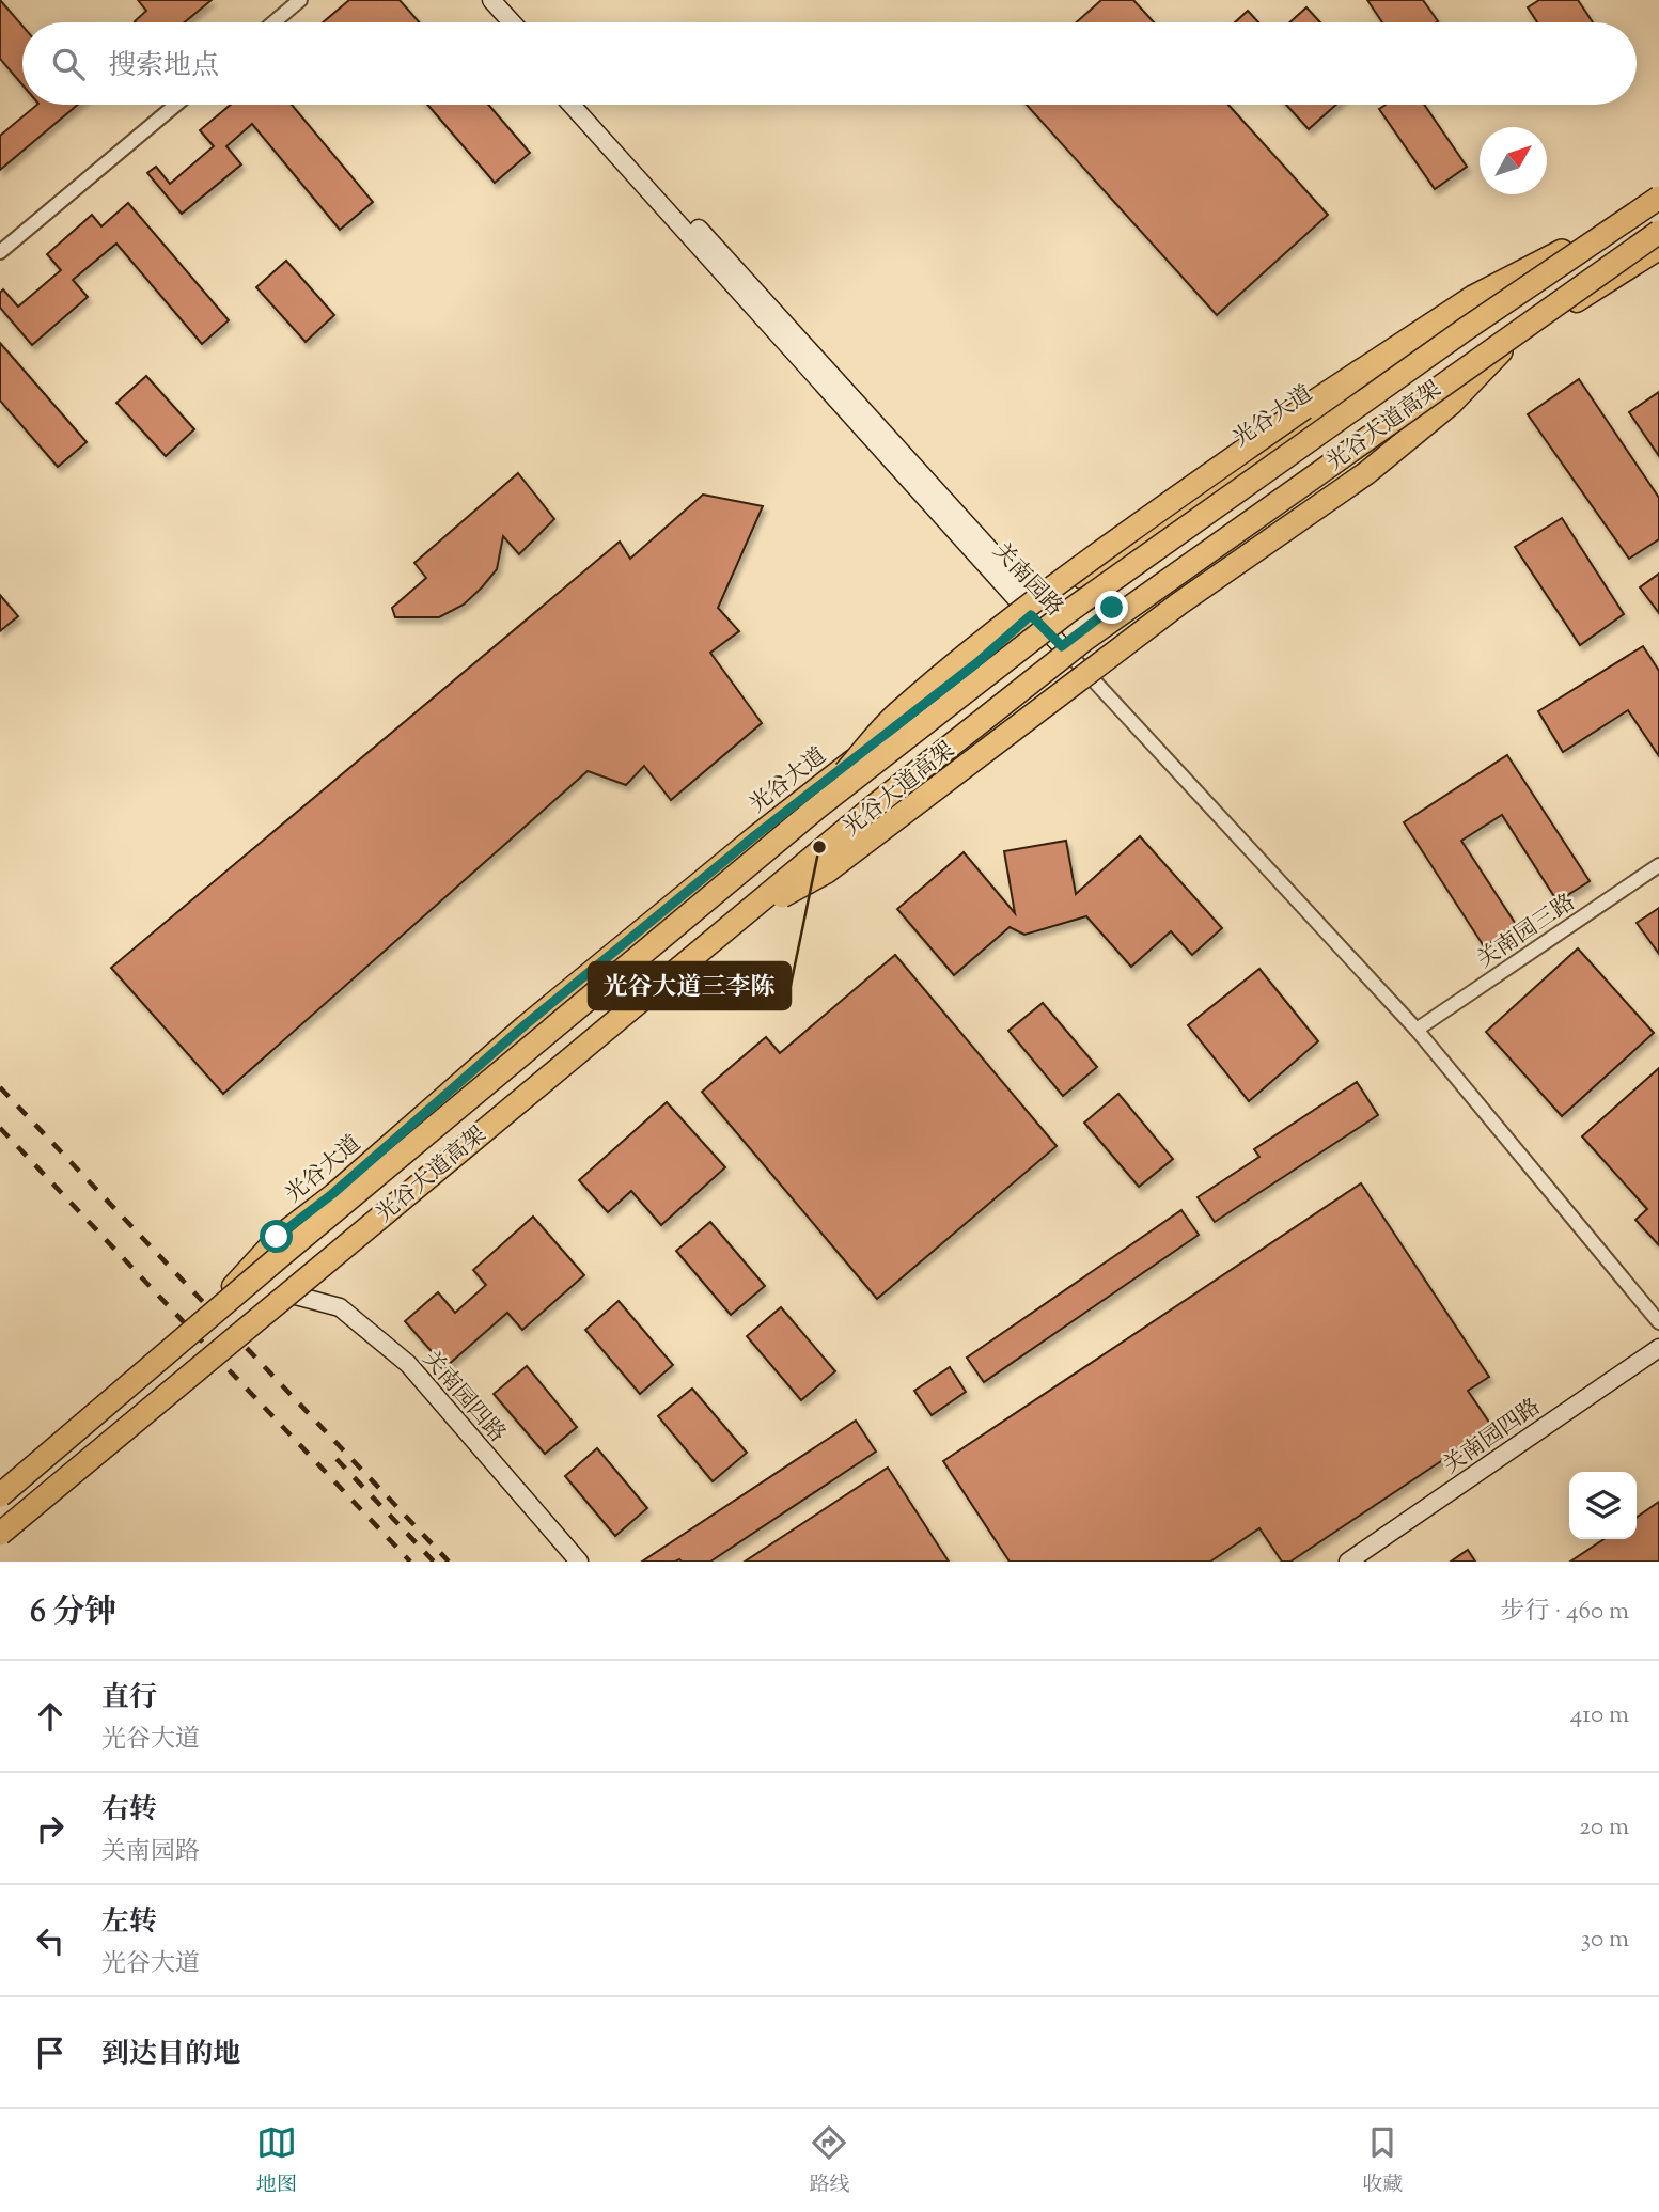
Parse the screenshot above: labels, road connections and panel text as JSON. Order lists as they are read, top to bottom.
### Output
{
  "streets": {
    "highway": ["光谷大道高架"],
    "main road": ["光谷大道", "关南园路", "关南园四路"],
    "street": ["关南园三路"]
  },
  "crossings": [
    ["光谷大道", "关南园路"]
  ],
  "places": ["光谷大道三李陈"],
  "north": "top right",
  "page": {
    "search": "搜索地点",
    "heading": ["6 分钟", "步行 · 460 m"],
    "list": [
      ["直行", "光谷大道", "410 m"],
      ["右转", "关南园路", "20 m"],
      ["左转", "光谷大道", "30 m"],
      "到达目的地"
    ],
    "nav": ["地图", "路线", "收藏"]
  }
}
